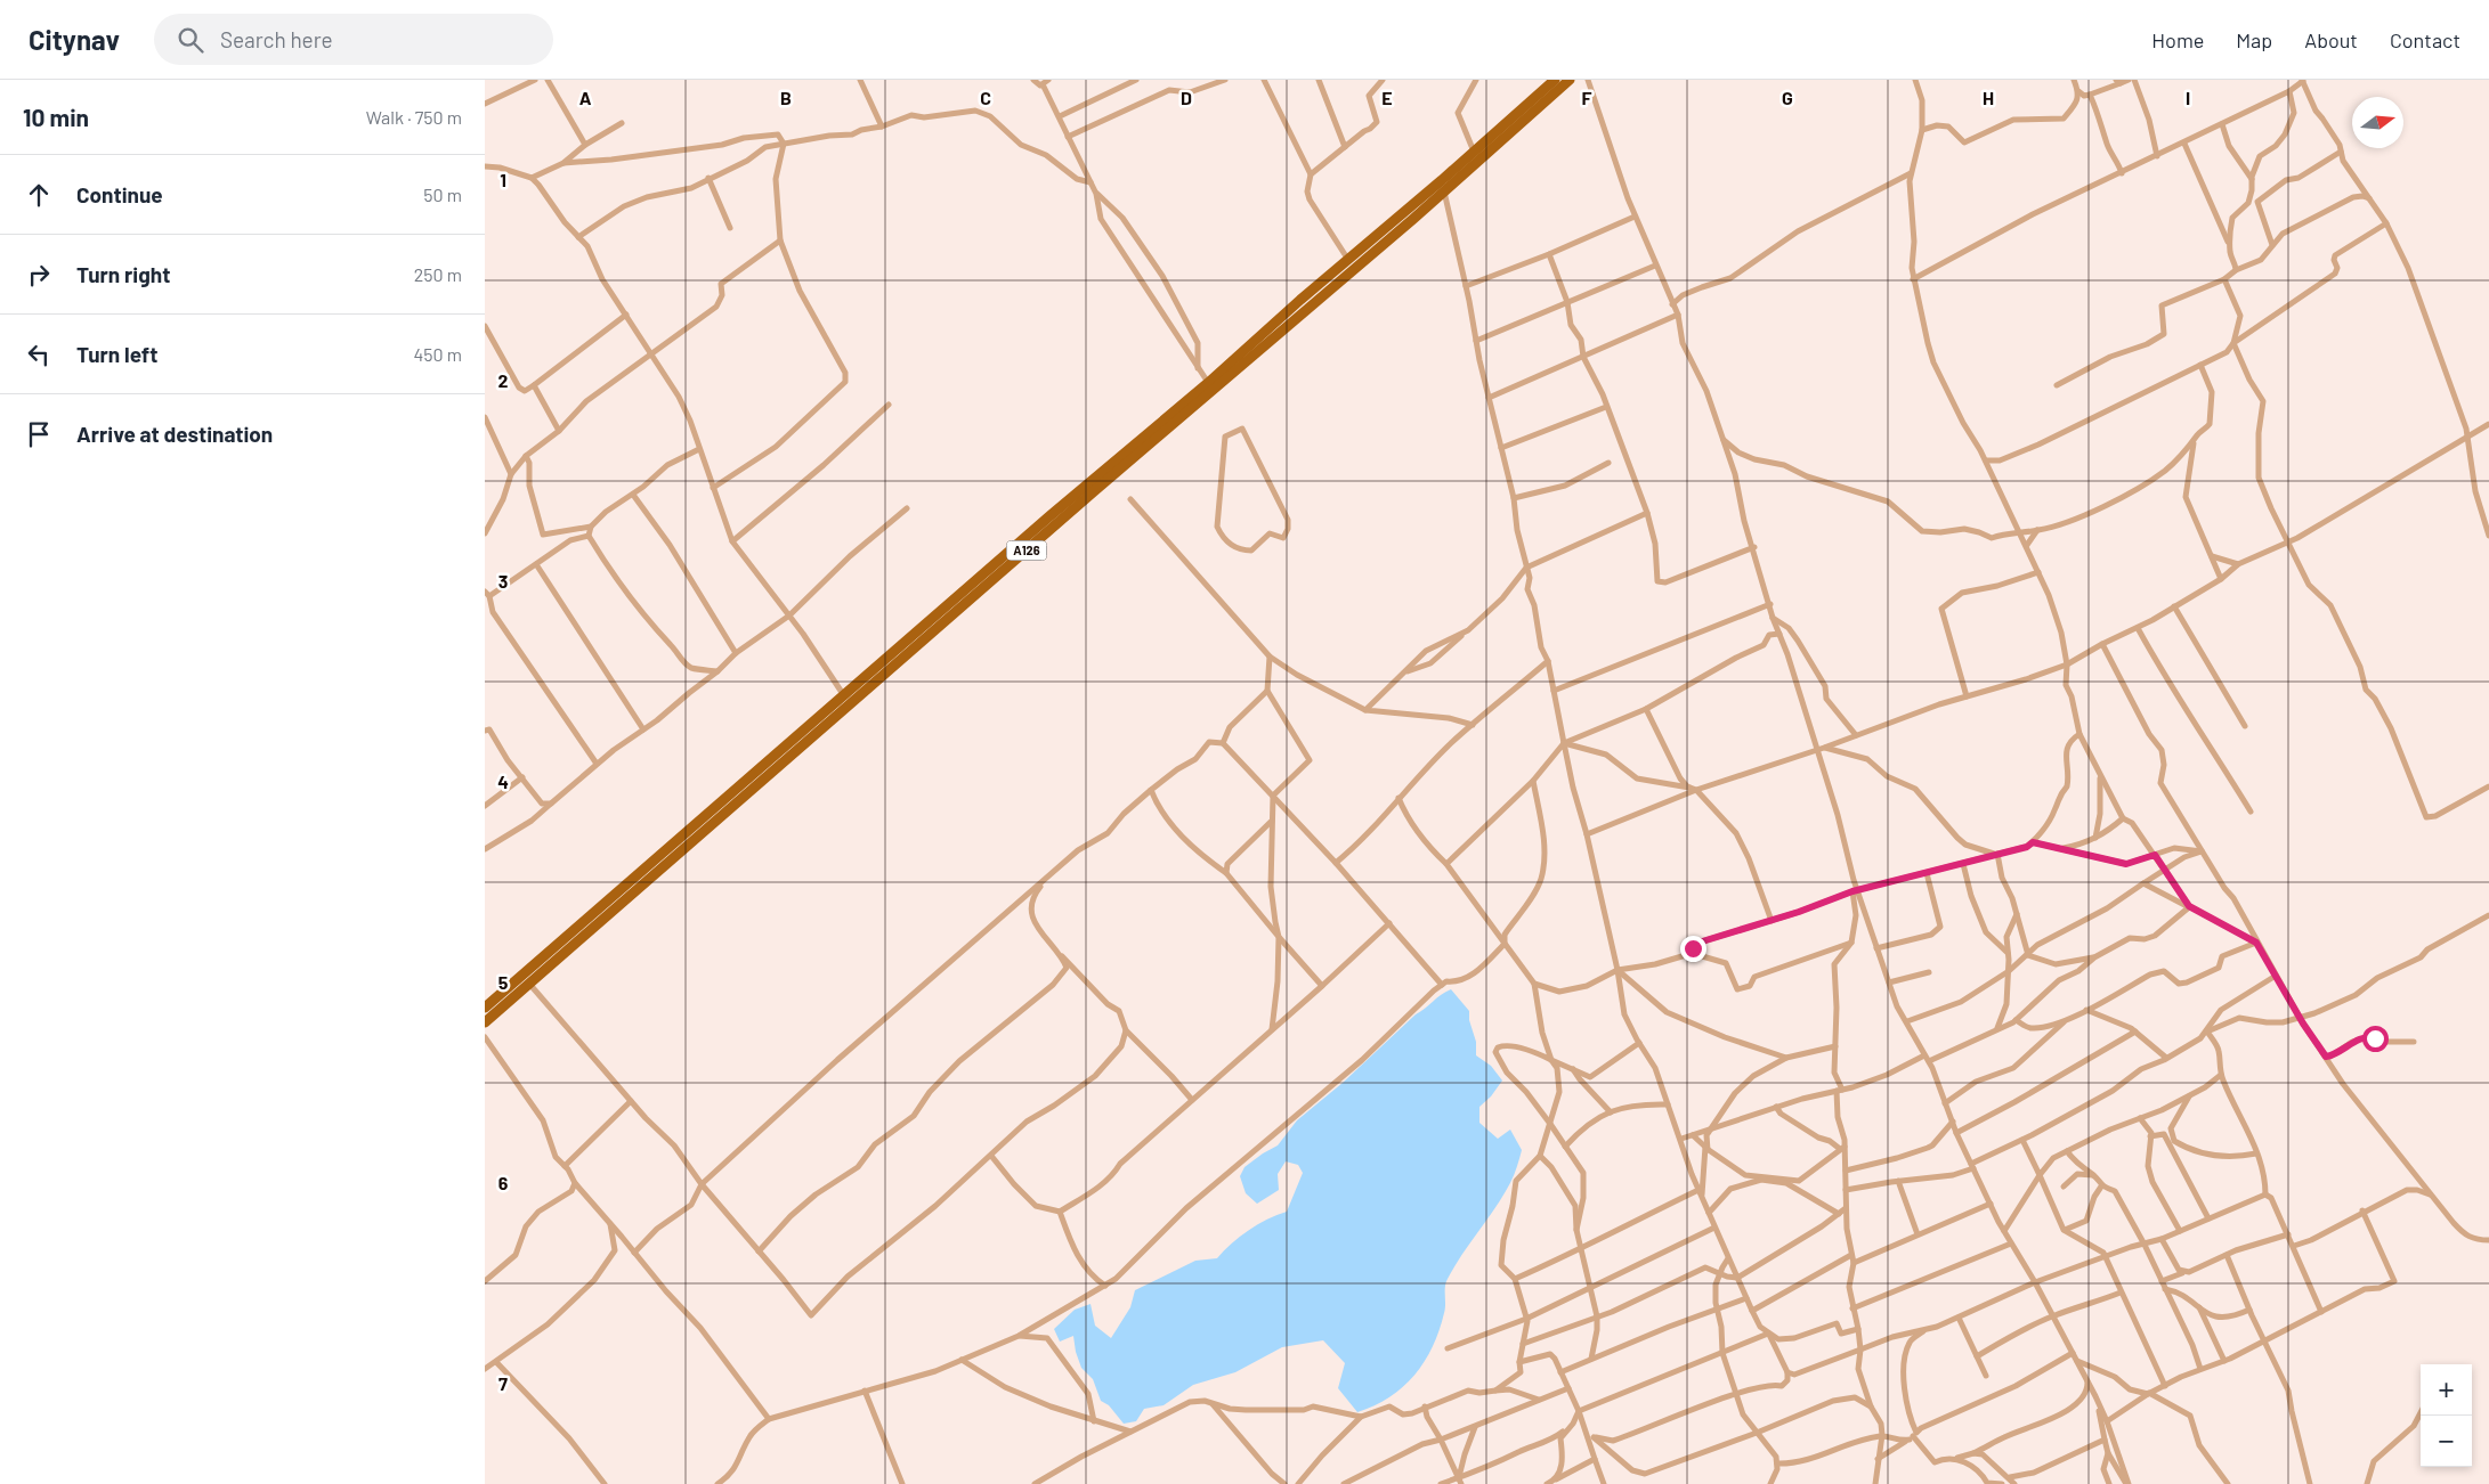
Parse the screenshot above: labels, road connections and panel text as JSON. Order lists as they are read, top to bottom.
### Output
{
  "streets": {
    "highway": ["A126"]
  },
  "north": "right",
  "page": {
    "header": "Citynav",
    "search": "Search here",
    "nav": [
      "Home",
      "Map",
      "About",
      "Contact"
    ],
    "heading": ["10 min", "Walk · 750 m"],
    "list": [
      ["Continue", "50 m"],
      ["Turn right", "250 m"],
      ["Turn left", "450 m"],
      "Arrive at destination"
    ],
    "map_buttons": ["+", "−"]
  },
  "grid": {
    "columns": [
      "A",
      "B",
      "C",
      "D",
      "E",
      "F",
      "G",
      "H",
      "I"
    ],
    "rows": [
      "1",
      "2",
      "3",
      "4",
      "5",
      "6",
      "7"
    ]
  }
}
